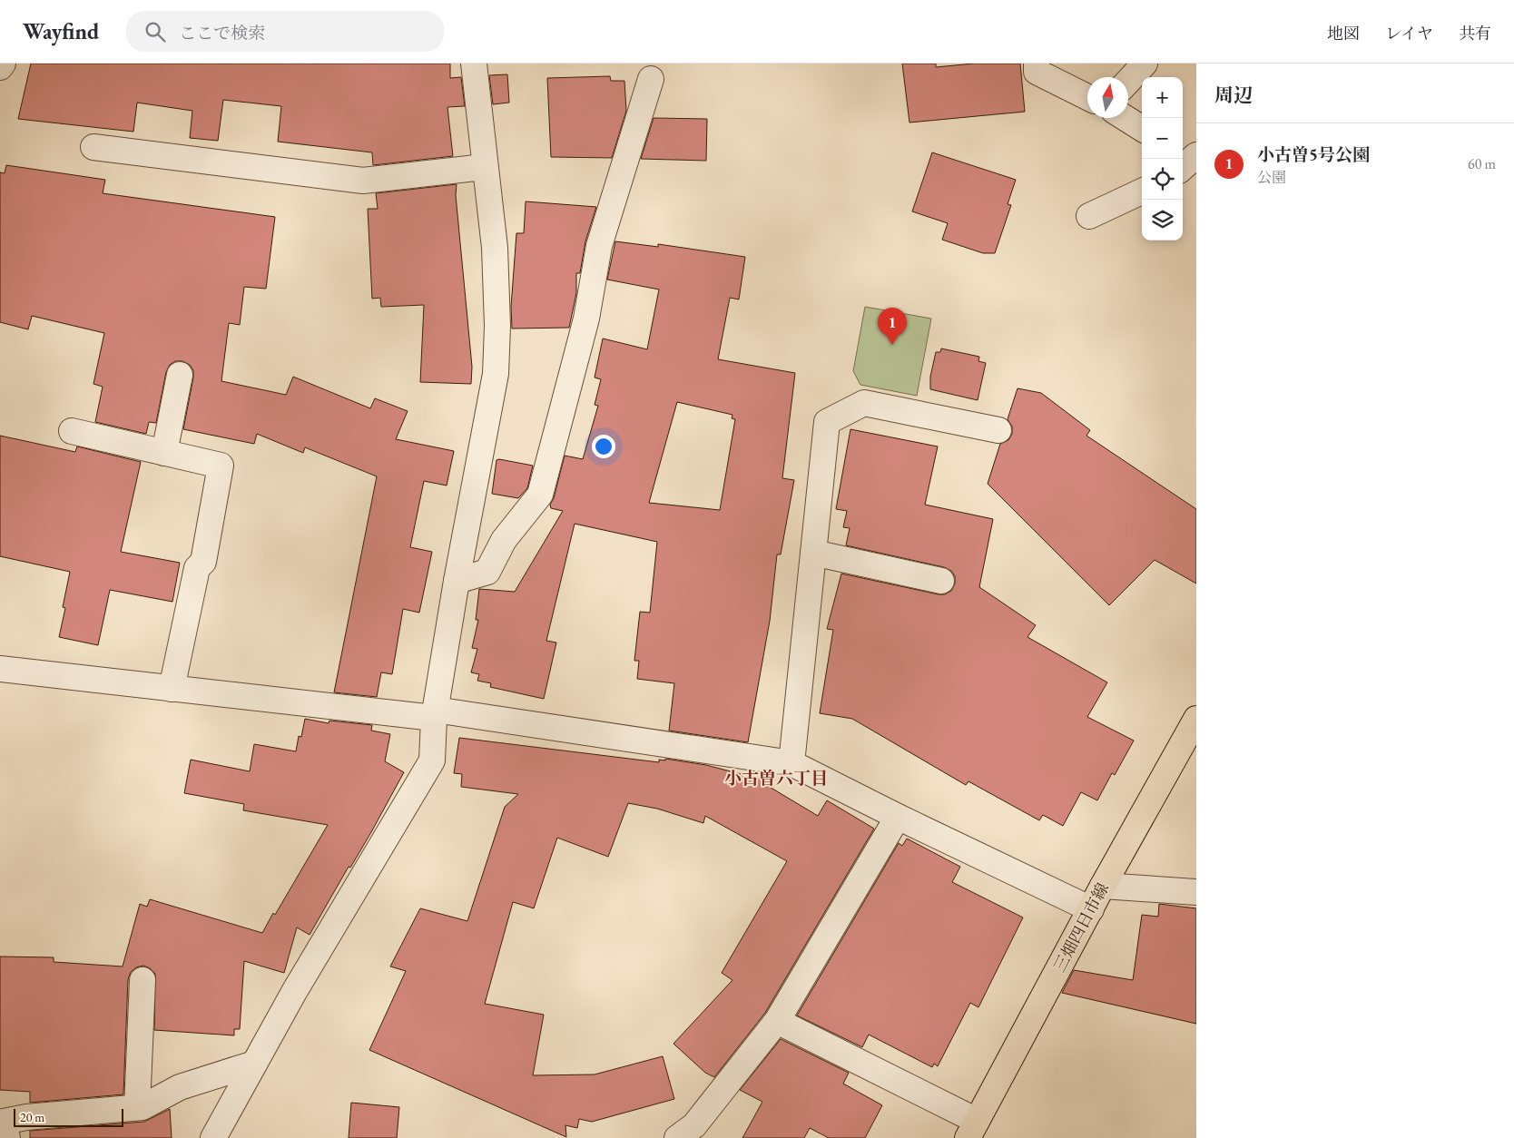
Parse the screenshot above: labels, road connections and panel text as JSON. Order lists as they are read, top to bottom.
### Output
{
  "streets": {
    "main road": ["三畑四日市線"]
  },
  "districts": ["小古曽六丁目"],
  "scale_bar": "20 m",
  "north": "top",
  "page": {
    "header": "Wayfind",
    "search": "ここで検索",
    "nav": ["地図", "レイヤ", "共有"],
    "heading": "周辺",
    "map_buttons": ["+", "−"],
    "list": [
      {
        "mark": "1",
        "name": "小古曽5号公園",
        "note": "公園",
        "value": "60 m"
      }
    ],
    "pins": "1",
    "scale": "20 m"
  }
}
